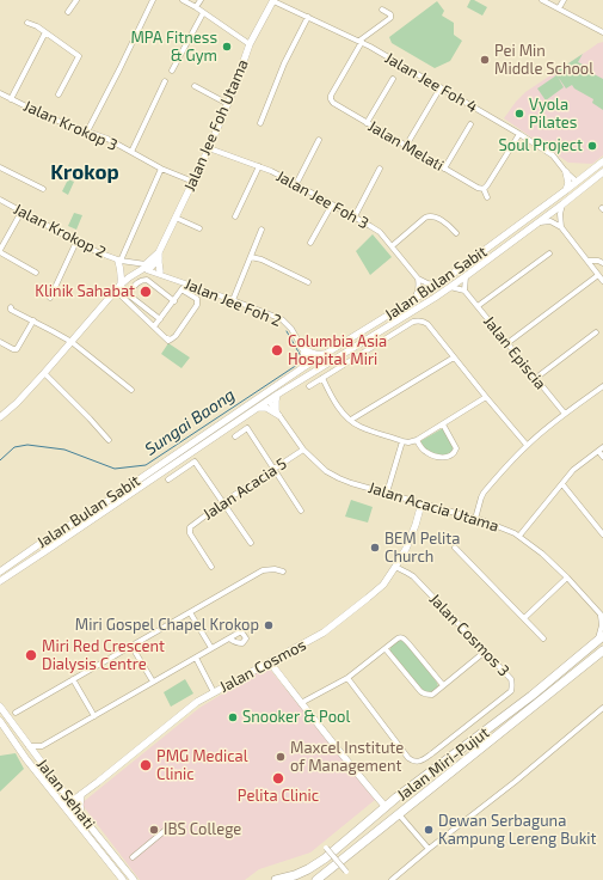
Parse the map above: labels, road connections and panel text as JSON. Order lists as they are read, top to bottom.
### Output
{
  "streets": {
    "highway": ["Jalan Miri-Pujut"],
    "main road": [
      "Jalan Jee Foh Utama",
      "Jalan Bulan Sabit",
      "Jalan Cosmos",
      "Jalan Sehati"
    ],
    "street": [
      "Jalan Jee Foh 4",
      "Jalan Krokop 3",
      "Jalan Melati",
      "Jalan Jee Foh 3",
      "Jalan Krokop 2",
      "Jalan Jee Foh 2",
      "Jalan Episcia",
      "Jalan Acacia 5",
      "Jalan Acacia Utama",
      "Jalan Cosmos 3"
    ]
  },
  "crossings": [
    ["Jalan Jee Foh 4", "Jalan Jee Foh Utama"],
    ["Jalan Jee Foh 4", "Jalan Melati"],
    ["Jalan Jee Foh 4", "Jalan Bulan Sabit"],
    ["Jalan Krokop 3", "Jalan Jee Foh Utama"],
    ["Jalan Jee Foh Utama", "Jalan Jee Foh 3"],
    ["Jalan Krokop 2", "Jalan Jee Foh 2"],
    ["Jalan Bulan Sabit", "Jalan Jee Foh 2"],
    ["Jalan Bulan Sabit", "Jalan Acacia Utama"],
    ["Jalan Acacia 5", "Jalan Acacia Utama"],
    ["Jalan Acacia Utama", "Jalan Cosmos"],
    ["Jalan Acacia Utama", "Jalan Miri-Pujut"],
    ["Jalan Cosmos 3", "Jalan Cosmos"],
    ["Jalan Cosmos", "Jalan Sehati"]
  ],
  "districts": ["Krokop"],
  "water": ["Sungai Baong"],
  "places": [
    "MPA Fitness & Gym",
    "Pei Min Middle School",
    "Vyola Pilates",
    "Soul Project",
    "Klinik Sahabat",
    "Columbia Asia Hospital Miri",
    "BEM Pelita Church",
    "Miri Gospel Chapel Krokop",
    "Miri Red Crescent Dialysis Centre",
    "Snooker & Pool",
    "Maxcel Institute of Management",
    "PMG Medical Clinic",
    "Pelita Clinic",
    "IBS College",
    "Dewan Serbaguna Kampung Lereng Bukit"
  ]
}
